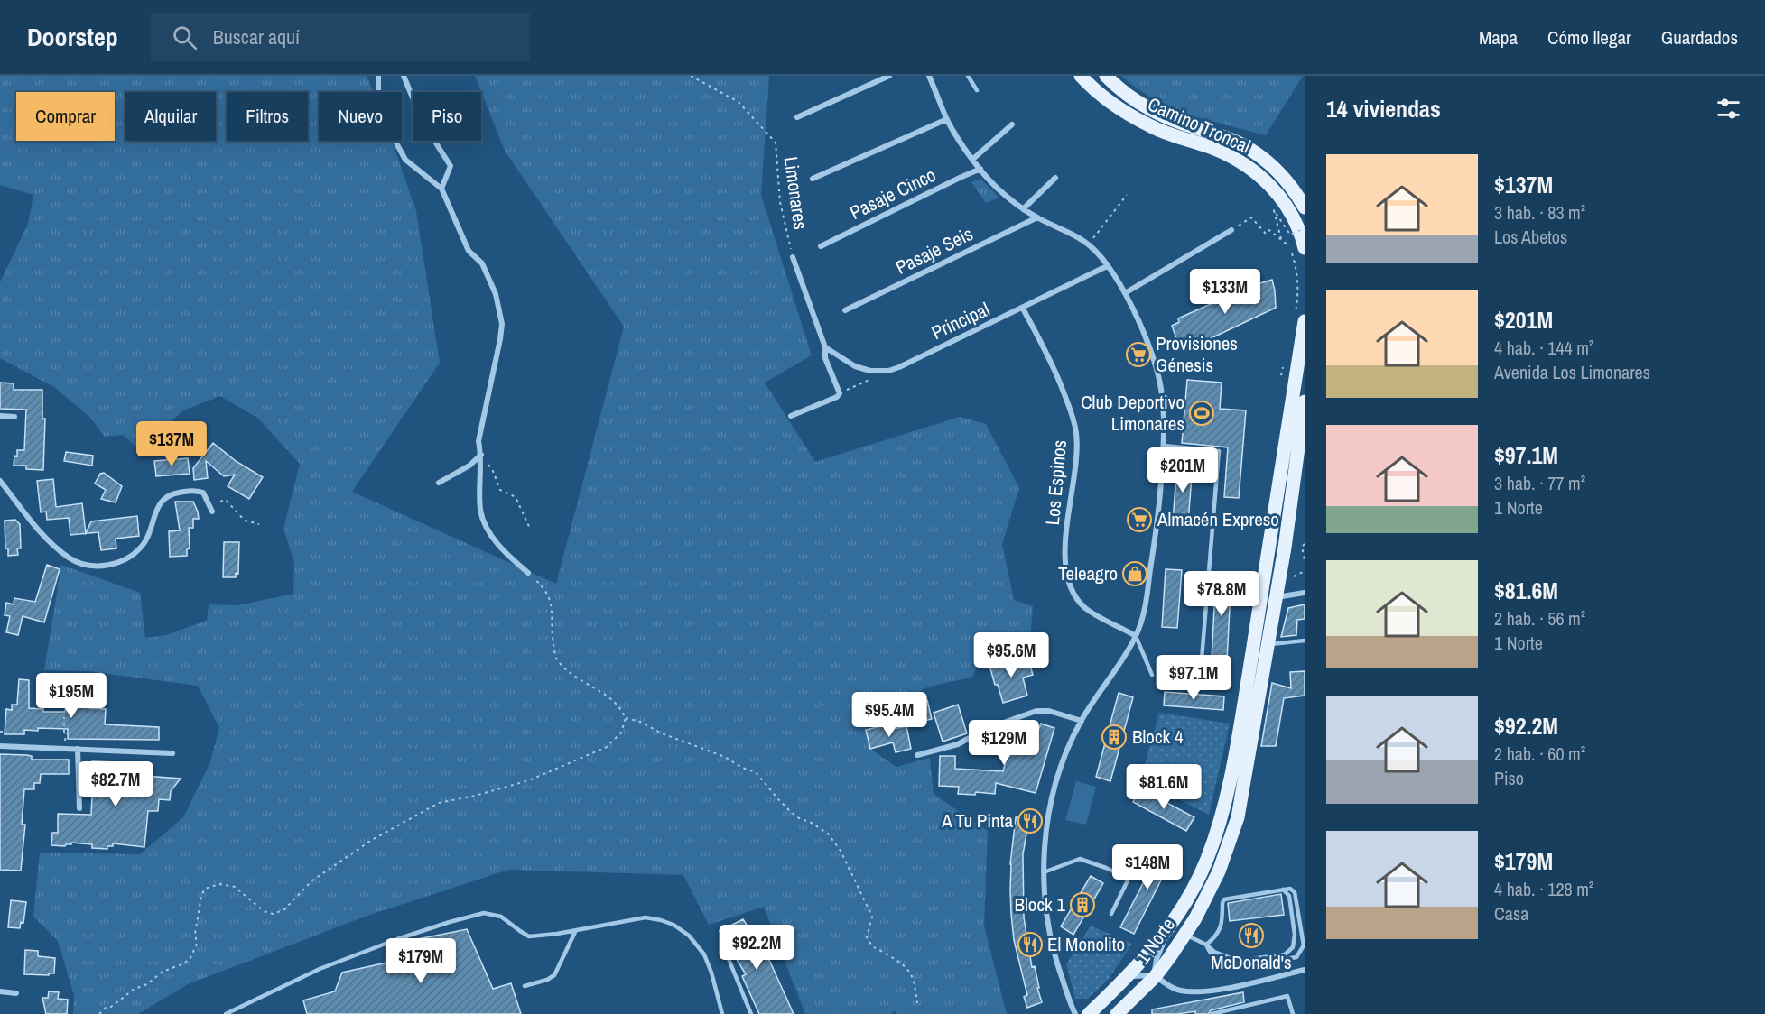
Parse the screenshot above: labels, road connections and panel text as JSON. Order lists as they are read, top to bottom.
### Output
{
  "streets": {
    "main road": ["Camino Troncal", "1 Norte"],
    "street": [
      "Pasaje Cinco",
      "Pasaje Seis",
      "Principal",
      "Los Espinos"
    ],
    "path": ["Limonares"]
  },
  "crossings": [
    ["Principal", "Los Espinos"]
  ],
  "places": {
    "supermarket": ["Provisiones Génesis", "Almacén Expreso"],
    "sports": ["Club Deportivo Limonares"],
    "shop": ["Teleagro"],
    "building": ["Block 4", "Block 1"],
    "restaurant": ["A Tu Pinta", "McDonald's", "El Monolito"]
  },
  "page": {
    "header": "Doorstep",
    "search": "Buscar aquí",
    "nav": ["Mapa", "Cómo llegar", "Guardados"],
    "heading": "14 viviendas",
    "chip": [
      "Comprar",
      "Alquilar",
      "Filtros",
      "Nuevo",
      "Piso"
    ],
    "list": [
      {
        "name": "$137M",
        "note": "3 hab. · 83 m² · Los Abetos"
      },
      {
        "name": "$201M",
        "note": "4 hab. · 144 m² · Avenida Los Limonares"
      },
      {
        "name": "$97.1M",
        "note": "3 hab. · 77 m² · 1 Norte"
      },
      {
        "name": "$81.6M",
        "note": "2 hab. · 56 m² · 1 Norte"
      },
      {
        "name": "$92.2M",
        "note": "2 hab. · 60 m² · Piso"
      },
      {
        "name": "$179M",
        "note": "4 hab. · 128 m² · Casa"
      }
    ],
    "price": [
      "$133M",
      "$137M",
      "$201M",
      "$78.8M",
      "$95.6M",
      "$97.1M",
      "$195M",
      "$95.4M",
      "$129M",
      "$82.7M",
      "$81.6M",
      "$148M",
      "$92.2M",
      "$179M"
    ]
  }
}
